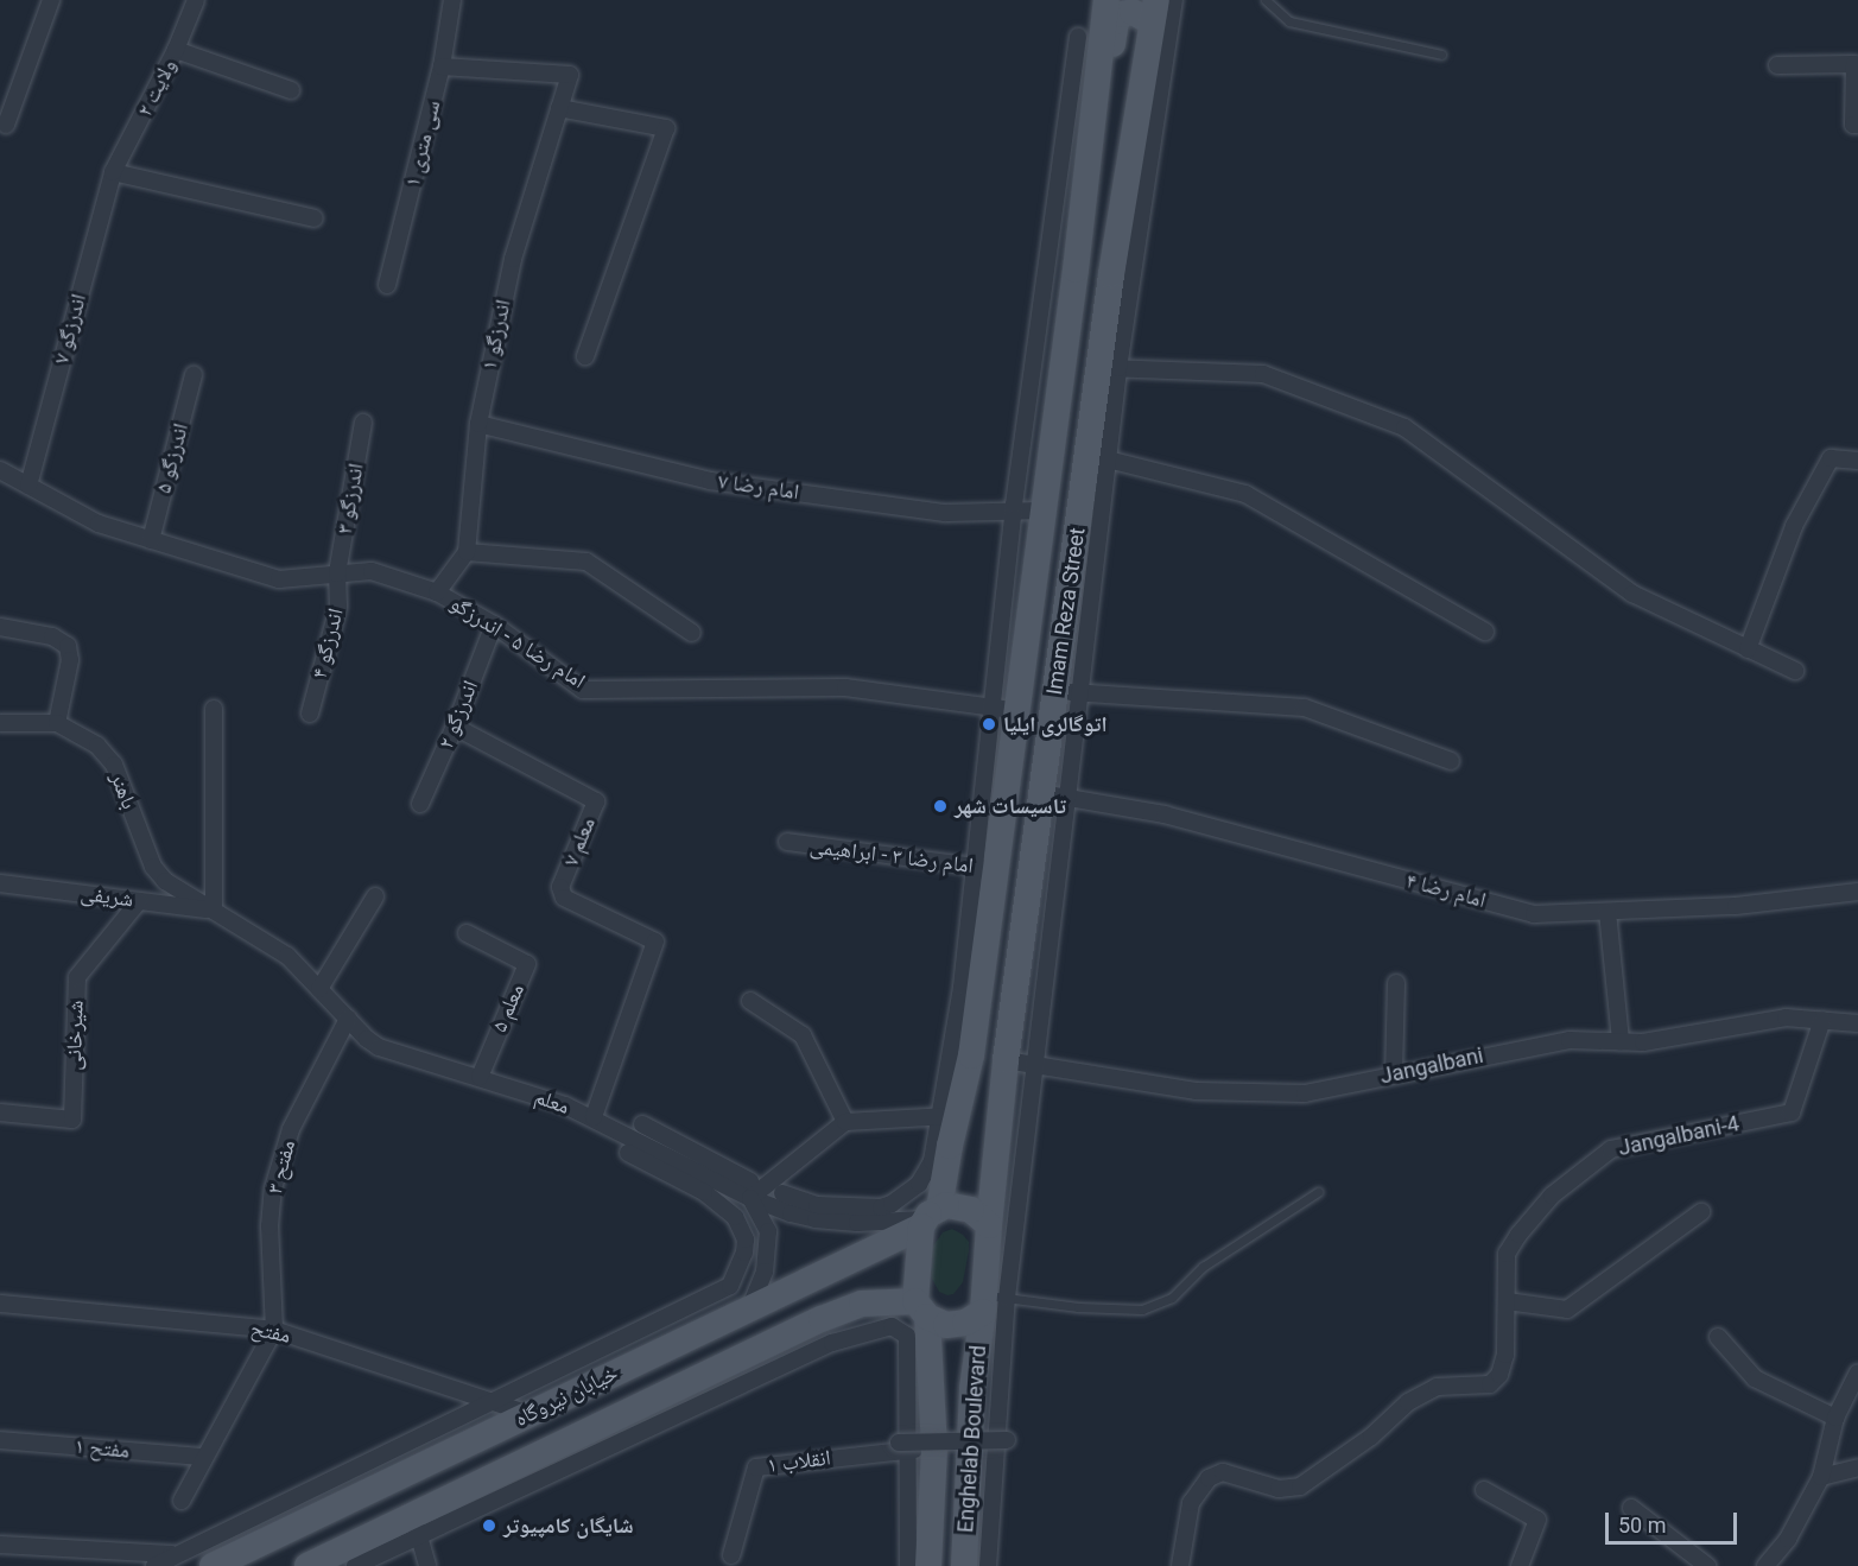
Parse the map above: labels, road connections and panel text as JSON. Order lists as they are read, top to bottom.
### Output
{
  "streets": {
    "main road": ["Imam Reza Street", "خیابان نیروگاه", "Enghelab Boulevard"],
    "street": [
      "ولایت ۲",
      "سی متری ۱",
      "اندرزگو ۷",
      "اندرزگو ۱",
      "اندرزگو ۵",
      "امام رضا ۷",
      "اندرزگو ۳",
      "امام رضا ۵ - اندرزگو",
      "اندرزگو ۴",
      "اندرزگو ۲",
      "باهنر",
      "معلم ۷",
      "امام رضا ۳ - ابراهیمی",
      "امام رضا ۴",
      "شریفی",
      "معلم ۵",
      "شیرخانی",
      "Jangalbani",
      "معلم",
      "Jangalbani-4",
      "مفتح ۳",
      "مفتح",
      "مفتح ۱",
      "انقلاب ۱"
    ]
  },
  "crossings": [
    ["ولایت ۲", "اندرزگو ۷"],
    ["سی متری ۱", "اندرزگو ۱"],
    ["اندرزگو ۷", "امام رضا ۵ - اندرزگو"],
    ["اندرزگو ۱", "امام رضا ۷"],
    ["اندرزگو ۵", "امام رضا ۵ - اندرزگو"],
    ["امام رضا ۷", "Imam Reza Street"],
    ["اندرزگو ۳", "امام رضا ۵ - اندرزگو"],
    ["اندرزگو ۳", "اندرزگو ۴"],
    ["Imam Reza Street", "امام رضا ۵ - اندرزگو"],
    ["Imam Reza Street", "امام رضا ۳ - ابراهیمی"],
    ["Imam Reza Street", "امام رضا ۴"],
    ["Imam Reza Street", "Jangalbani"],
    ["Imam Reza Street", "معلم"],
    ["Imam Reza Street", "خیابان نیروگاه"],
    ["Imam Reza Street", "Enghelab Boulevard"],
    ["امام رضا ۵ - اندرزگو", "اندرزگو ۴"],
    ["امام رضا ۵ - اندرزگو", "اندرزگو ۲"],
    ["اندرزگو ۲", "معلم ۷"],
    ["باهنر", "شریفی"],
    ["باهنر", "معلم"],
    ["معلم ۷", "معلم"],
    ["شریفی", "شیرخانی"],
    ["شریفی", "معلم"],
    ["معلم ۵", "معلم"],
    ["Jangalbani", "Jangalbani-4"],
    ["معلم", "مفتح ۳"],
    ["معلم", "خیابان نیروگاه"],
    ["معلم", "Enghelab Boulevard"],
    ["مفتح ۳", "مفتح"],
    ["مفتح", "خیابان نیروگاه"],
    ["خیابان نیروگاه", "Enghelab Boulevard"],
    ["Enghelab Boulevard", "انقلاب ۱"]
  ],
  "places": ["اتوگالری ایلیا", "تاسیسات شهر", "شایگان کامپیوتر"],
  "scale_bar": "50 m"
}
